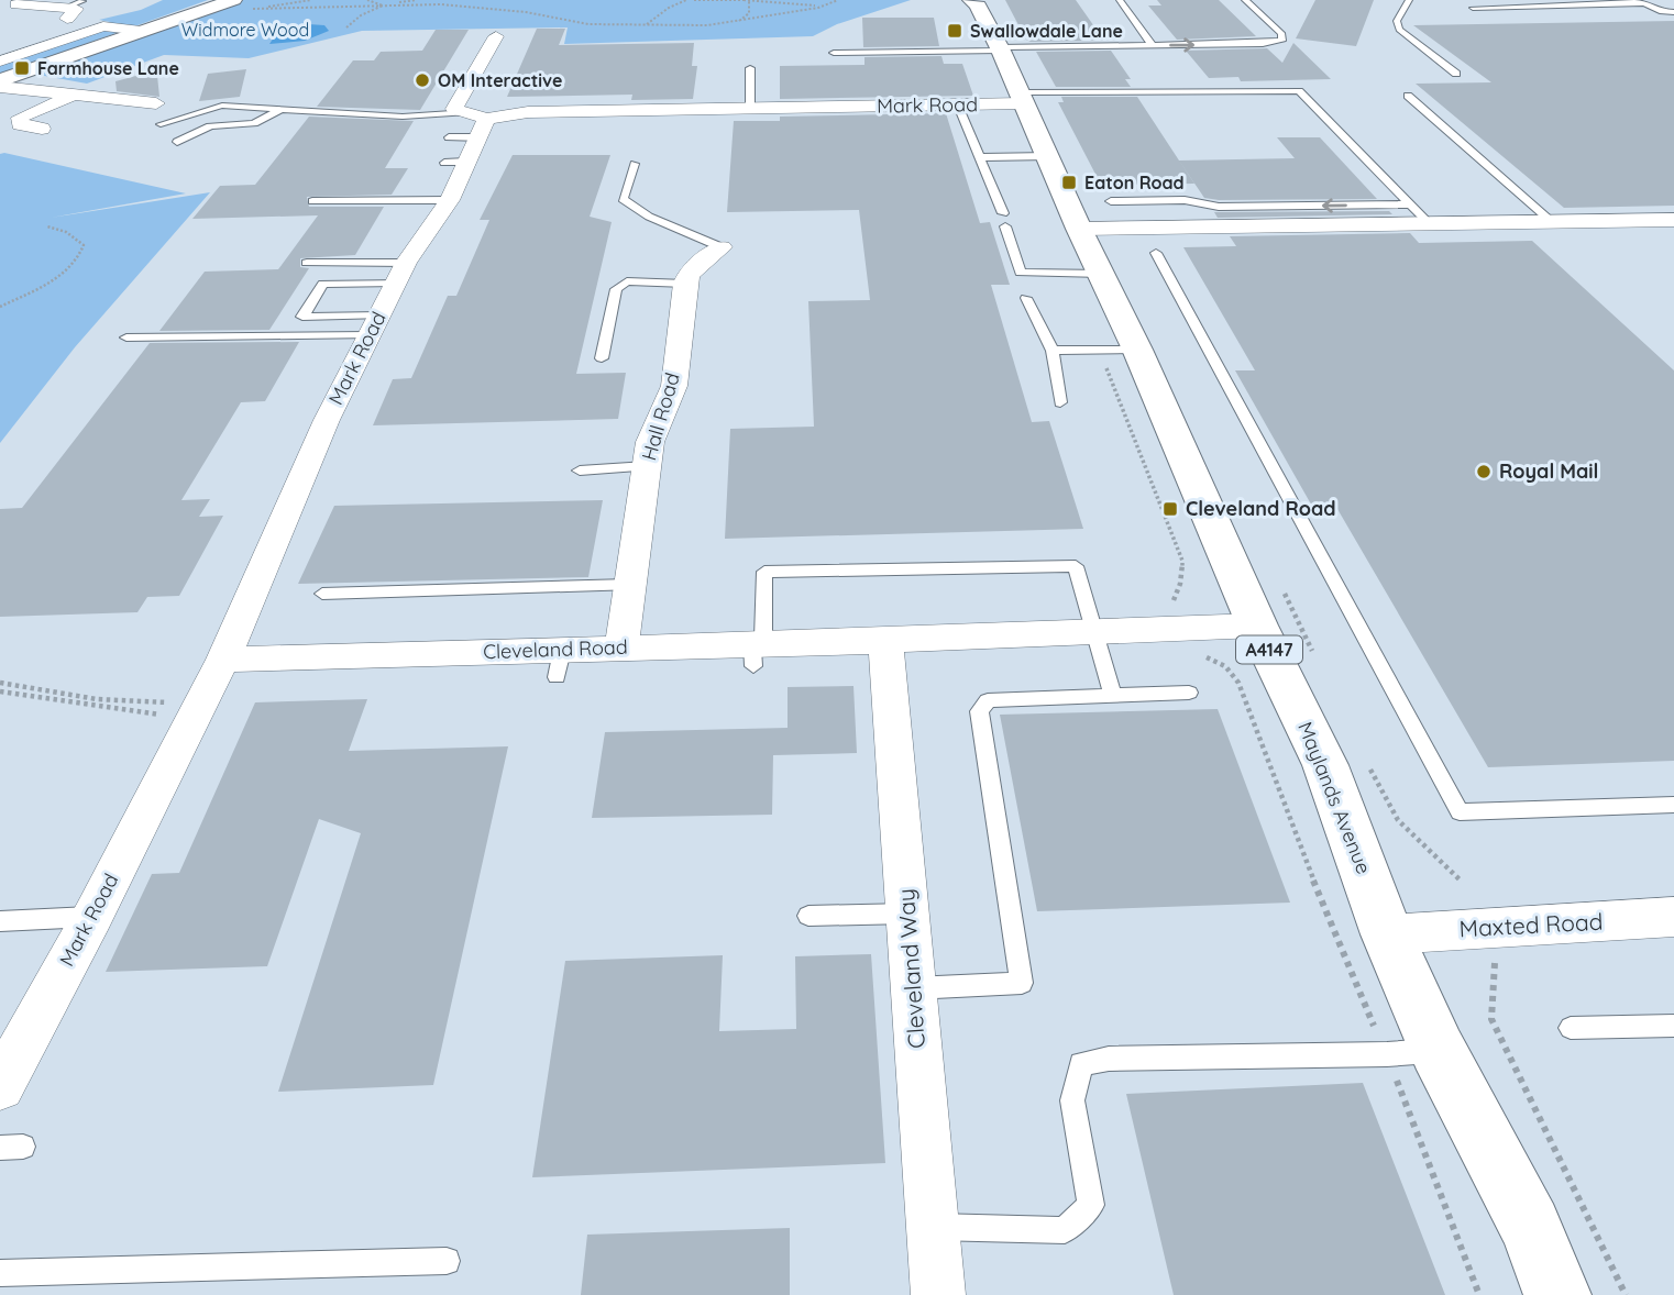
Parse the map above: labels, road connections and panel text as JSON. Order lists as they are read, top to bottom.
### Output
{
  "streets": {
    "main road": ["A4147", "Maylands Avenue"],
    "street": [
      "Mark Road",
      "Hall Road",
      "Cleveland Road",
      "Maxted Road",
      "Cleveland Way"
    ]
  },
  "crossings": [
    ["Mark Road", "Cleveland Road"],
    ["Mark Road", "Maylands Avenue"],
    ["Hall Road", "Cleveland Road"],
    ["Cleveland Road", "Maylands Avenue"],
    ["Cleveland Road", "Cleveland Way"],
    ["Maylands Avenue", "Maxted Road"]
  ],
  "parks": ["Widmore Wood"],
  "places": {
    "transit": [
      "Swallowdale Lane",
      "Farmhouse Lane",
      "Eaton Road",
      "Cleveland Road"
    ],
    "other": ["OM Interactive", "Royal Mail"]
  }
}
